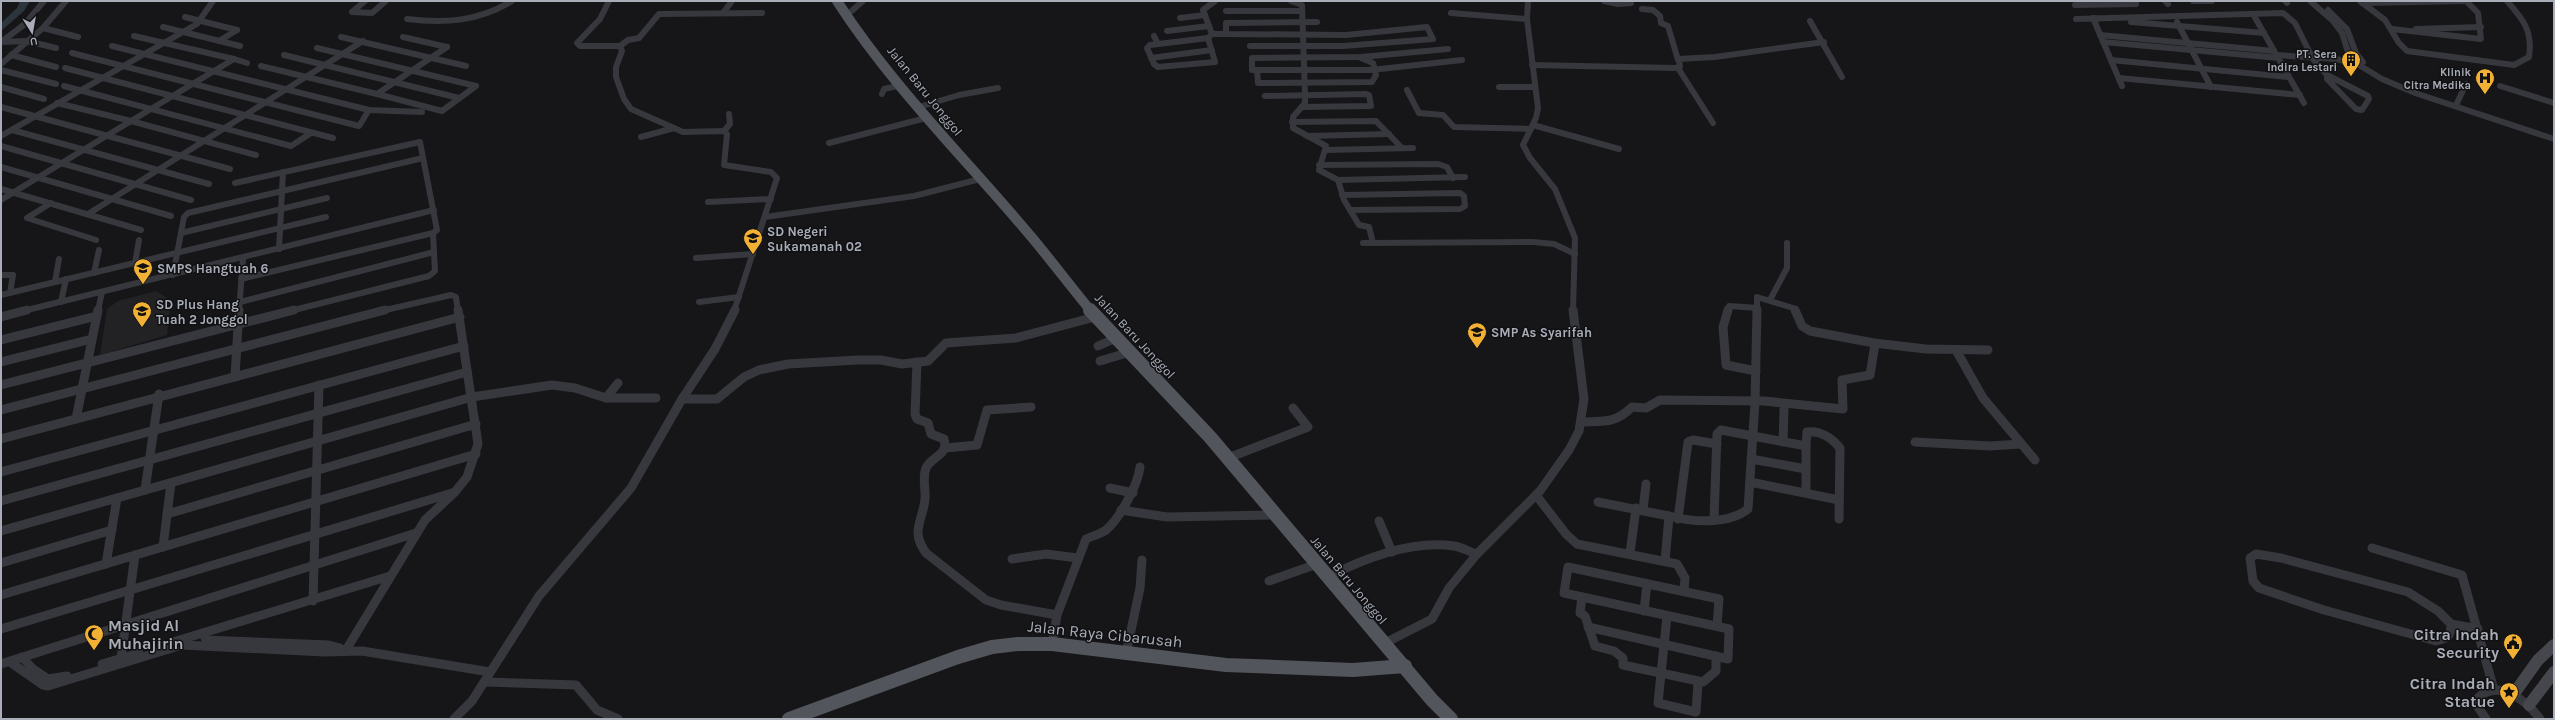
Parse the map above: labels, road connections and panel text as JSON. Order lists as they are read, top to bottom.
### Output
{
  "streets": {
    "main road": ["Jalan Baru Jonggol", "Jalan Raya Cibarusah"]
  },
  "crossings": [
    ["Jalan Baru Jonggol", "Jalan Raya Cibarusah"]
  ],
  "places": {
    "building": ["PT. Sera Indira Lestari"],
    "hospital": ["Klinik Citra Medika"],
    "school or university": [
      "SD Negeri Sukamanah 02",
      "SMPS Hangtuah 6",
      "SD Plus Hang Tuah 2 Jonggol",
      "SMP As Syarifah"
    ],
    "mosque": ["Masjid Al Muhajirin"],
    "public building": ["Citra Indah Security"],
    "place": ["Citra Indah Statue"]
  },
  "north": "bottom"
}
